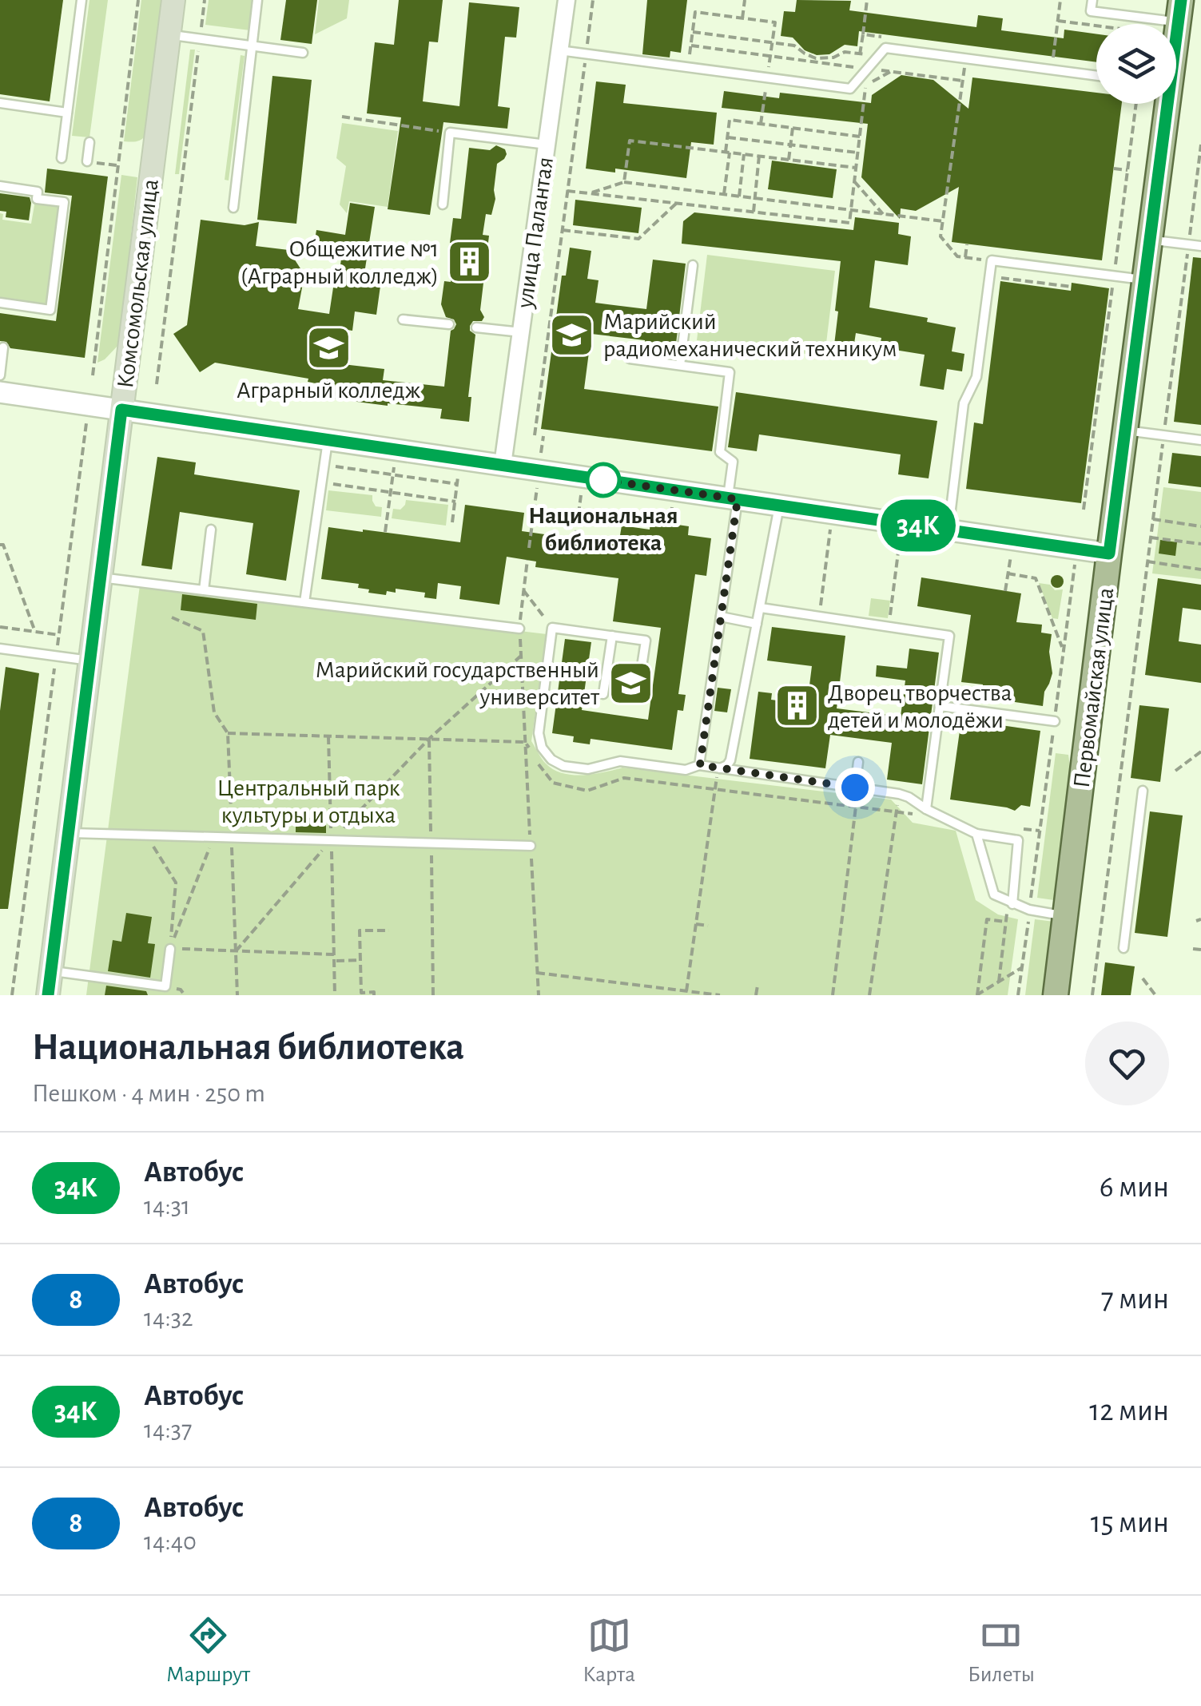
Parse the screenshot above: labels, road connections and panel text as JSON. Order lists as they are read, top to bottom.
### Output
{
  "streets": {
    "main road": ["Комсомольская улица", "Первомайская улица"],
    "street": ["улица Палантая"]
  },
  "parks": ["Центральный парк культуры и отдыха"],
  "places": {
    "building": ["Общежитие №1 (Аграрный колледж)", "Дворец творчества детей и молодёжи"],
    "school or university": ["Марийский радиомеханический техникум", "Аграрный колледж", "Марийский государственный университет"],
    "other": ["Национальная библиотека"]
  },
  "lines": ["bus line 34К"],
  "page": {
    "on_map": "34К",
    "heading": ["Национальная библиотека", "Пешком · 4 мин · 250 m"],
    "list": [
      {
        "mark": "34К",
        "name": "Автобус",
        "note": "14:31",
        "value": "6 мин"
      },
      {
        "mark": "8",
        "name": "Автобус",
        "note": "14:32",
        "value": "7 мин"
      },
      {
        "mark": "34К",
        "name": "Автобус",
        "note": "14:37",
        "value": "12 мин"
      },
      {
        "mark": "8",
        "name": "Автобус",
        "note": "14:40",
        "value": "15 мин"
      }
    ],
    "tabs": ["Маршрут", "Карта", "Билеты"]
  }
}
